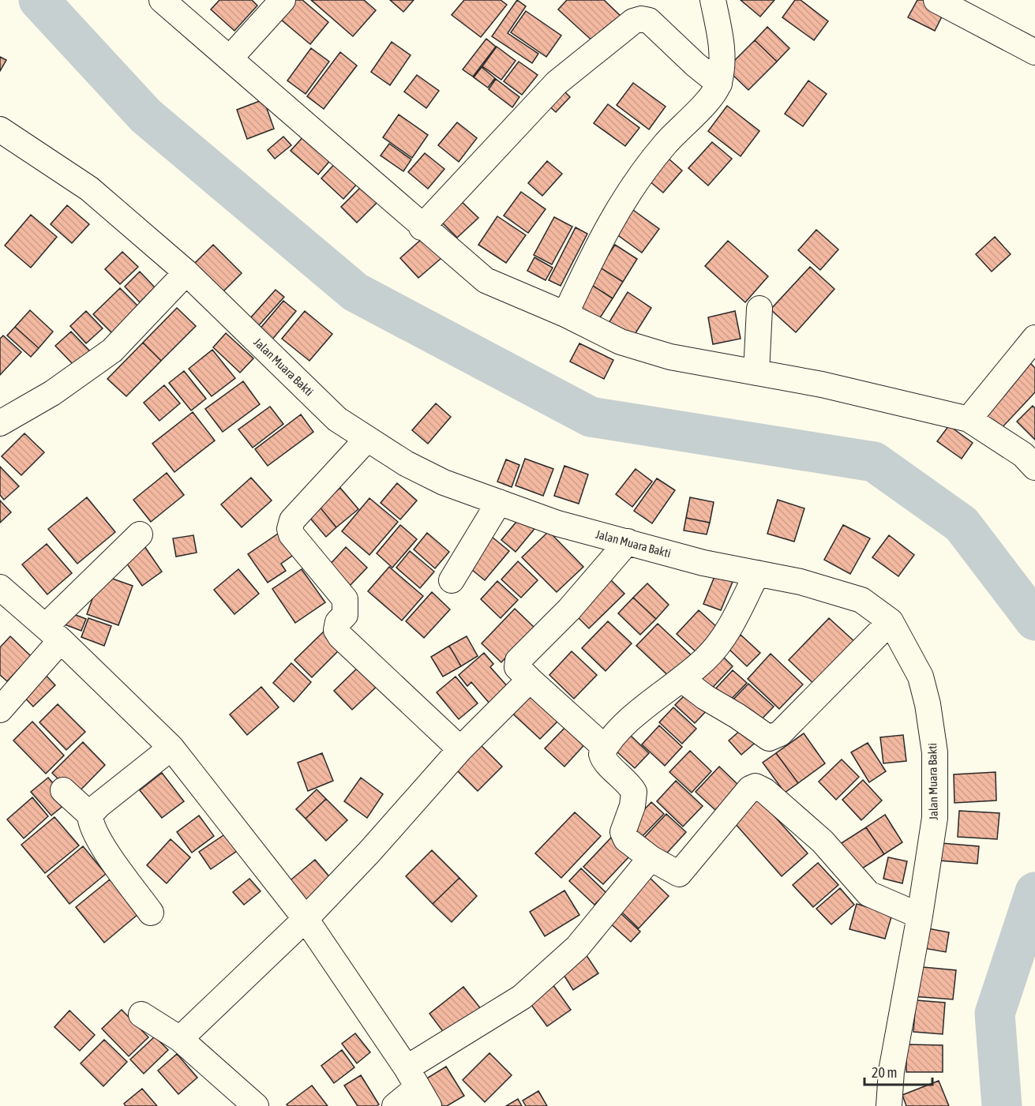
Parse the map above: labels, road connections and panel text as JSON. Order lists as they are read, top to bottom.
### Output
{
  "streets": {
    "street": ["Jalan Muara Bakti"]
  },
  "scale_bar": "20 m"
}
